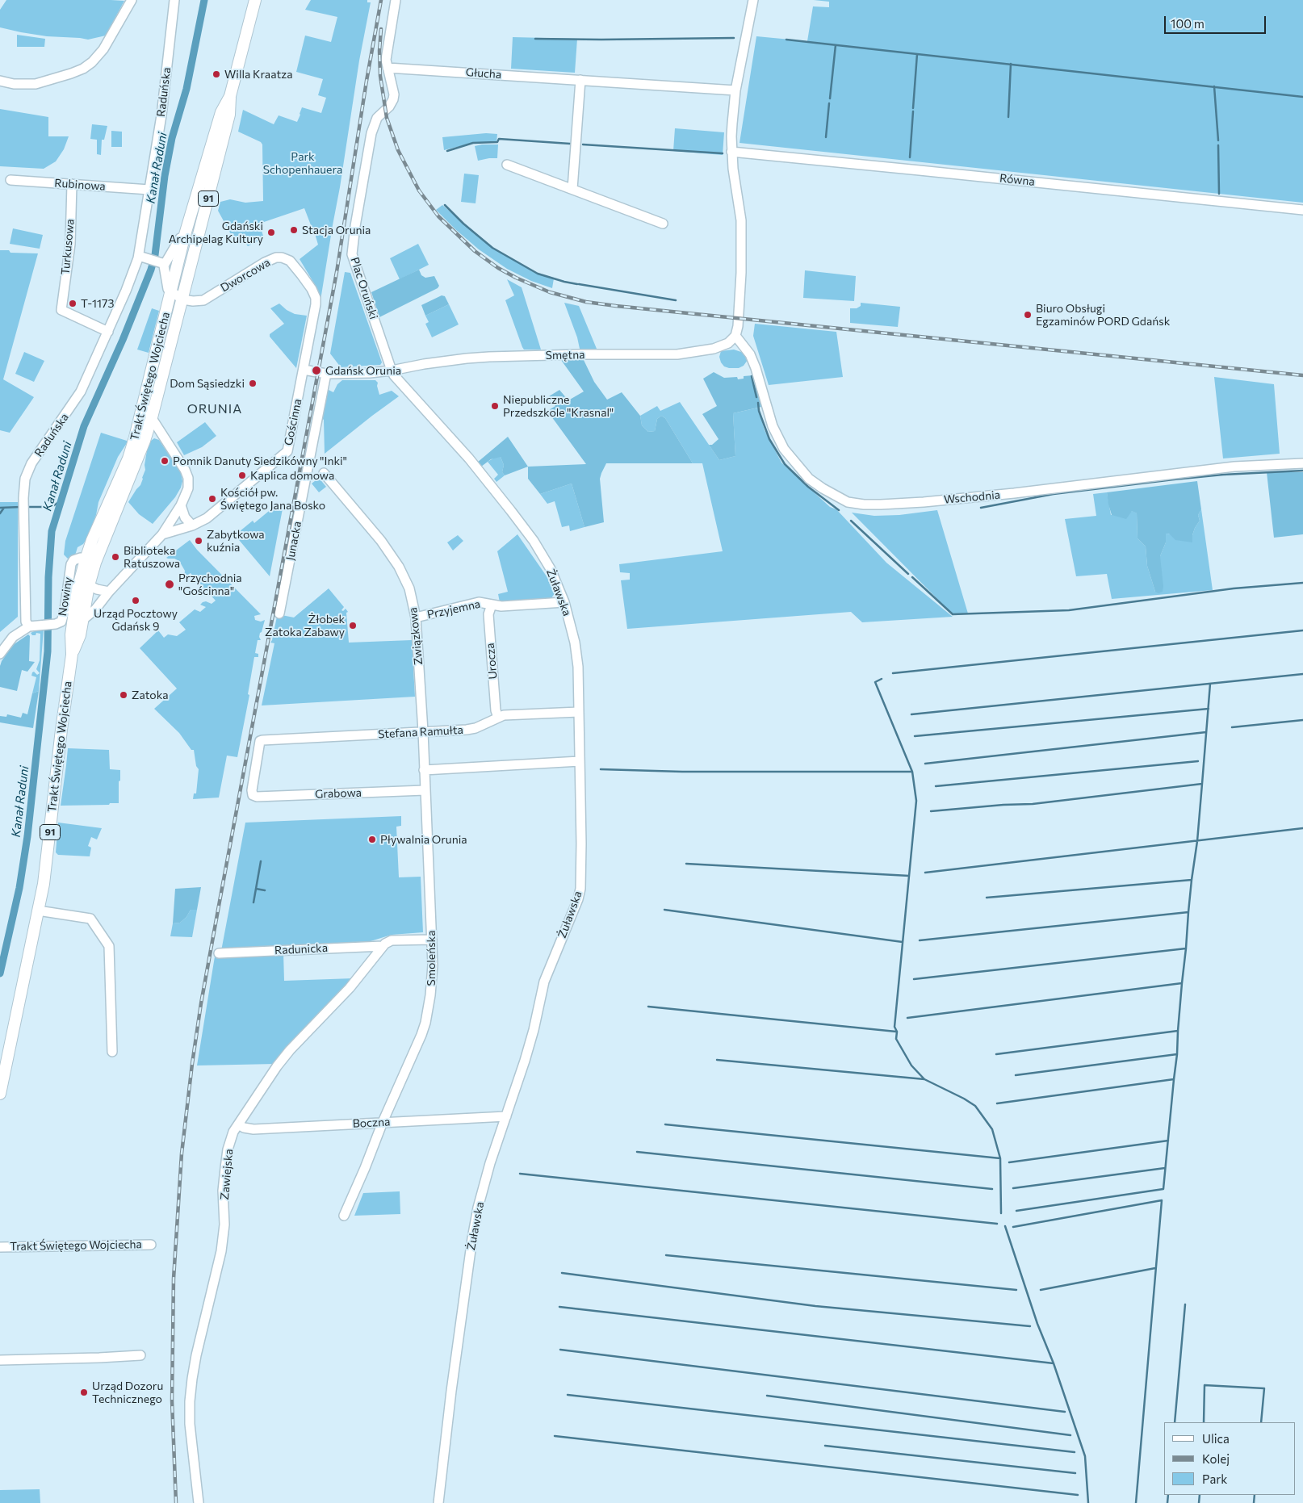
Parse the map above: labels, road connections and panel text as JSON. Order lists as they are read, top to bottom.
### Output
{
  "streets": {
    "main road": ["91", "Trakt Świętego Wojciecha"],
    "street": [
      "Głucha",
      "Raduńska",
      "Równa",
      "Rubinowa",
      "Turkusowa",
      "Dworcowa",
      "Plac Oruński",
      "Smętna",
      "Gościnna",
      "Wschodnia",
      "Junacka",
      "Żuławska",
      "Nowiny",
      "Przyjemna",
      "Związkowa",
      "Urocza",
      "Stefana Ramułta",
      "Grabowa",
      "Radunicka",
      "Smoleńska",
      "Boczna",
      "Zawiejska"
    ]
  },
  "crossings": [
    ["Głucha", "Plac Oruński"],
    ["Raduńska", "Rubinowa"],
    ["Raduńska", "Turkusowa"],
    ["Raduńska", "Nowiny"],
    ["Rubinowa", "Turkusowa"],
    ["Dworcowa", "Trakt Świętego Wojciecha"],
    ["Dworcowa", "Gościnna"],
    ["Plac Oruński", "Smętna"],
    ["Plac Oruński", "Żuławska"],
    ["Smętna", "Wschodnia"],
    ["Smętna", "Żuławska"],
    ["Trakt Świętego Wojciecha", "Nowiny"],
    ["Żuławska", "Przyjemna"],
    ["Żuławska", "Stefana Ramułta"],
    ["Żuławska", "Boczna"],
    ["Przyjemna", "Związkowa"],
    ["Przyjemna", "Urocza"],
    ["Związkowa", "Stefana Ramułta"],
    ["Związkowa", "Smoleńska"],
    ["Urocza", "Stefana Ramułta"],
    ["Stefana Ramułta", "Grabowa"],
    ["Stefana Ramułta", "Smoleńska"],
    ["Grabowa", "Smoleńska"],
    ["Radunicka", "Zawiejska"],
    ["Smoleńska", "Boczna"],
    ["Boczna", "Zawiejska"]
  ],
  "districts": ["ORUNIA"],
  "water": ["Kanał Raduni"],
  "parks": ["Park Schopenhauera"],
  "places": [
    "Willa Kraatza",
    "Stacja Orunia",
    "Gdański Archipelag Kultury",
    "T-1173",
    "Biuro Obsługi Egzaminów PORD Gdańsk",
    "Gdańsk Orunia",
    "Dom Sąsiedzki",
    "Niepubliczne Przedszkole \"Krasnal\"",
    "Pomnik Danuty Siedzikówny \"Inki\"",
    "Kaplica domowa",
    "Kościół pw. Świętego Jana Bosko",
    "Zabytkowa kuźnia",
    "Biblioteka Ratuszowa",
    "Przychodnia \"Gościnna\"",
    "Urząd Pocztowy Gdańsk 9",
    "Żłobek Zatoka Zabawy",
    "Zatoka",
    "Pływalnia Orunia",
    "Urząd Dozoru Technicznego"
  ],
  "legend": ["Ulica", "Kolej", "Park"],
  "scale_bar": "100 m"
}
